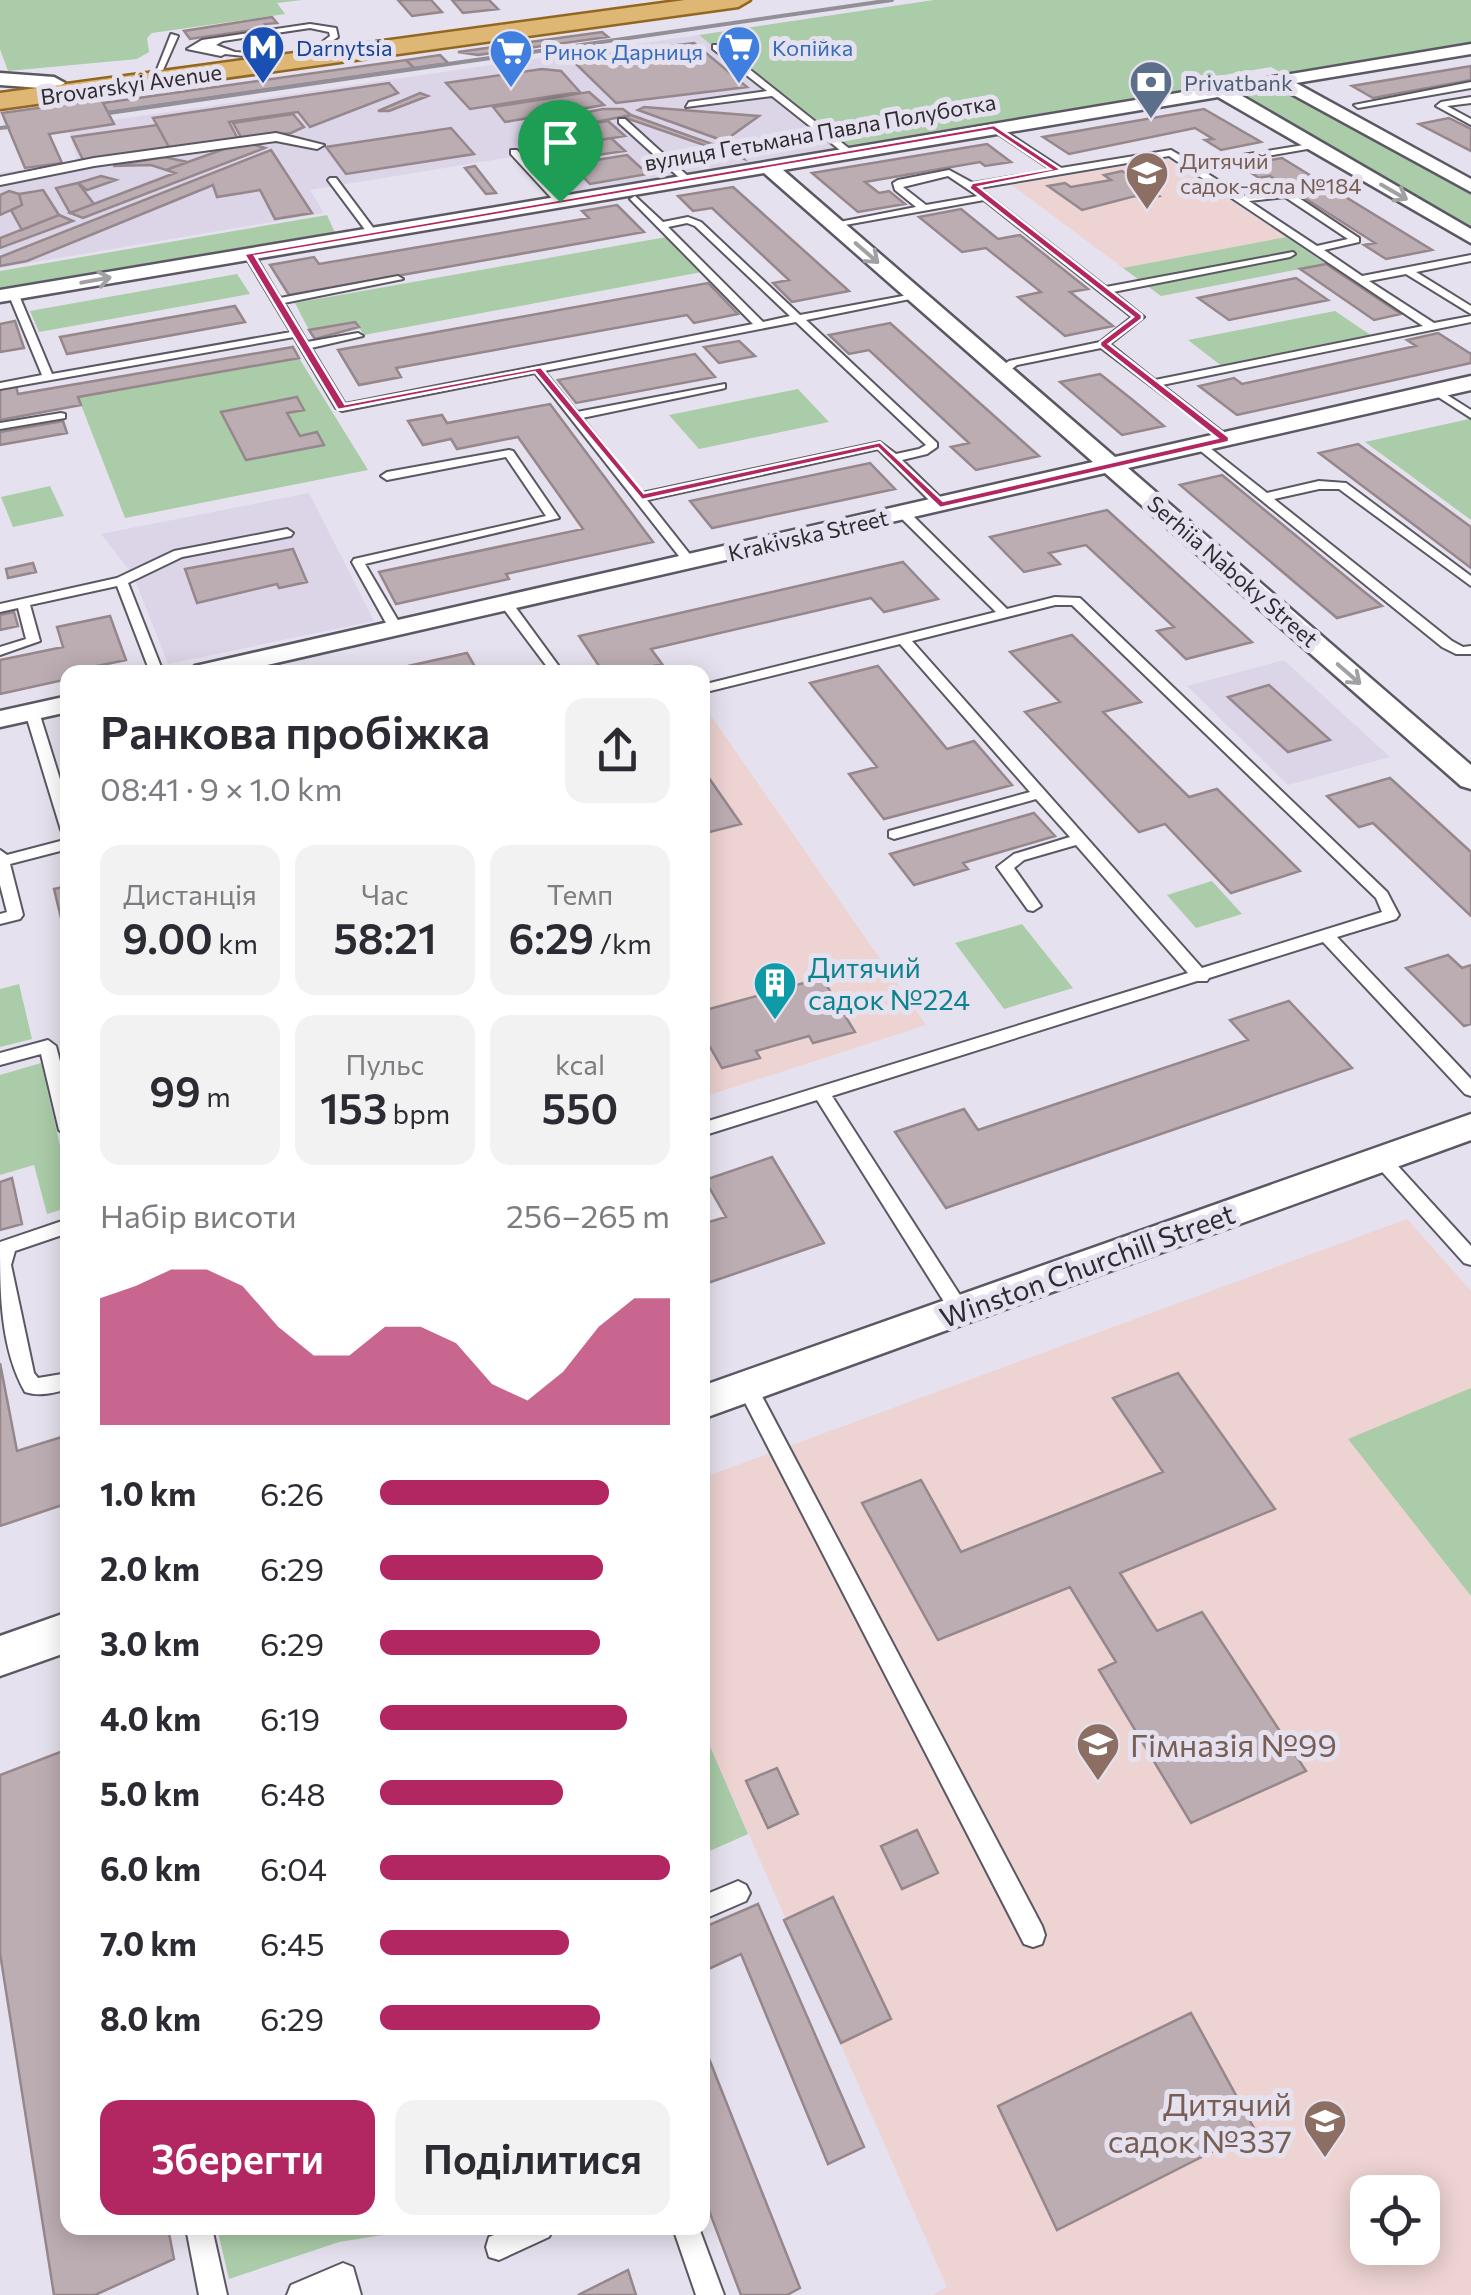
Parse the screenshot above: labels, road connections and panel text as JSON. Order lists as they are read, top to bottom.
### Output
{
  "streets": {
    "main road": ["Brovarskyi Avenue"],
    "street": [
      "вулиця Гетьмана Павла Полуботка",
      "Krakivska Street",
      "Serhiia Naboky Street",
      "Winston Churchill Street"
    ]
  },
  "crossings": [
    ["вулиця Гетьмана Павла Полуботка", "Serhiia Naboky Street"],
    ["Krakivska Street", "Serhiia Naboky Street"]
  ],
  "one_way": ["Serhiia Naboky Street"],
  "places": {
    "metro station": ["Darnytsia"],
    "supermarket": ["Копійка", "Ринок Дарниця"],
    "bank": ["Privatbank"],
    "school or university": ["Дитячий садок-ясла №184", "Гімназія №99", "Дитячий садок №337"],
    "building": ["Дитячий садок №224"]
  },
  "page": {
    "heading": ["Ранкова пробіжка", "08:41 · 9 × 1.0 km"],
    "stats": [
      ["Дистанція", "9.00 km"],
      ["Час", "58:21"],
      ["Темп", "6:29 /km"],
      ["99 m"],
      ["Пульс", "153 bpm"],
      ["kcal", "550"]
    ],
    "chart": ["Набір висоти", "256–265 m"],
    "list": [
      {
        "name": "1.0 km",
        "note": "6:26"
      },
      {
        "name": "2.0 km",
        "note": "6:29"
      },
      {
        "name": "3.0 km",
        "note": "6:29"
      },
      {
        "name": "4.0 km",
        "note": "6:19"
      },
      {
        "name": "5.0 km",
        "note": "6:48"
      },
      {
        "name": "6.0 km",
        "note": "6:04"
      },
      {
        "name": "7.0 km",
        "note": "6:45"
      },
      {
        "name": "8.0 km",
        "note": "6:29"
      }
    ],
    "buttons": ["Зберегти", "Поділитися"]
  }
}
